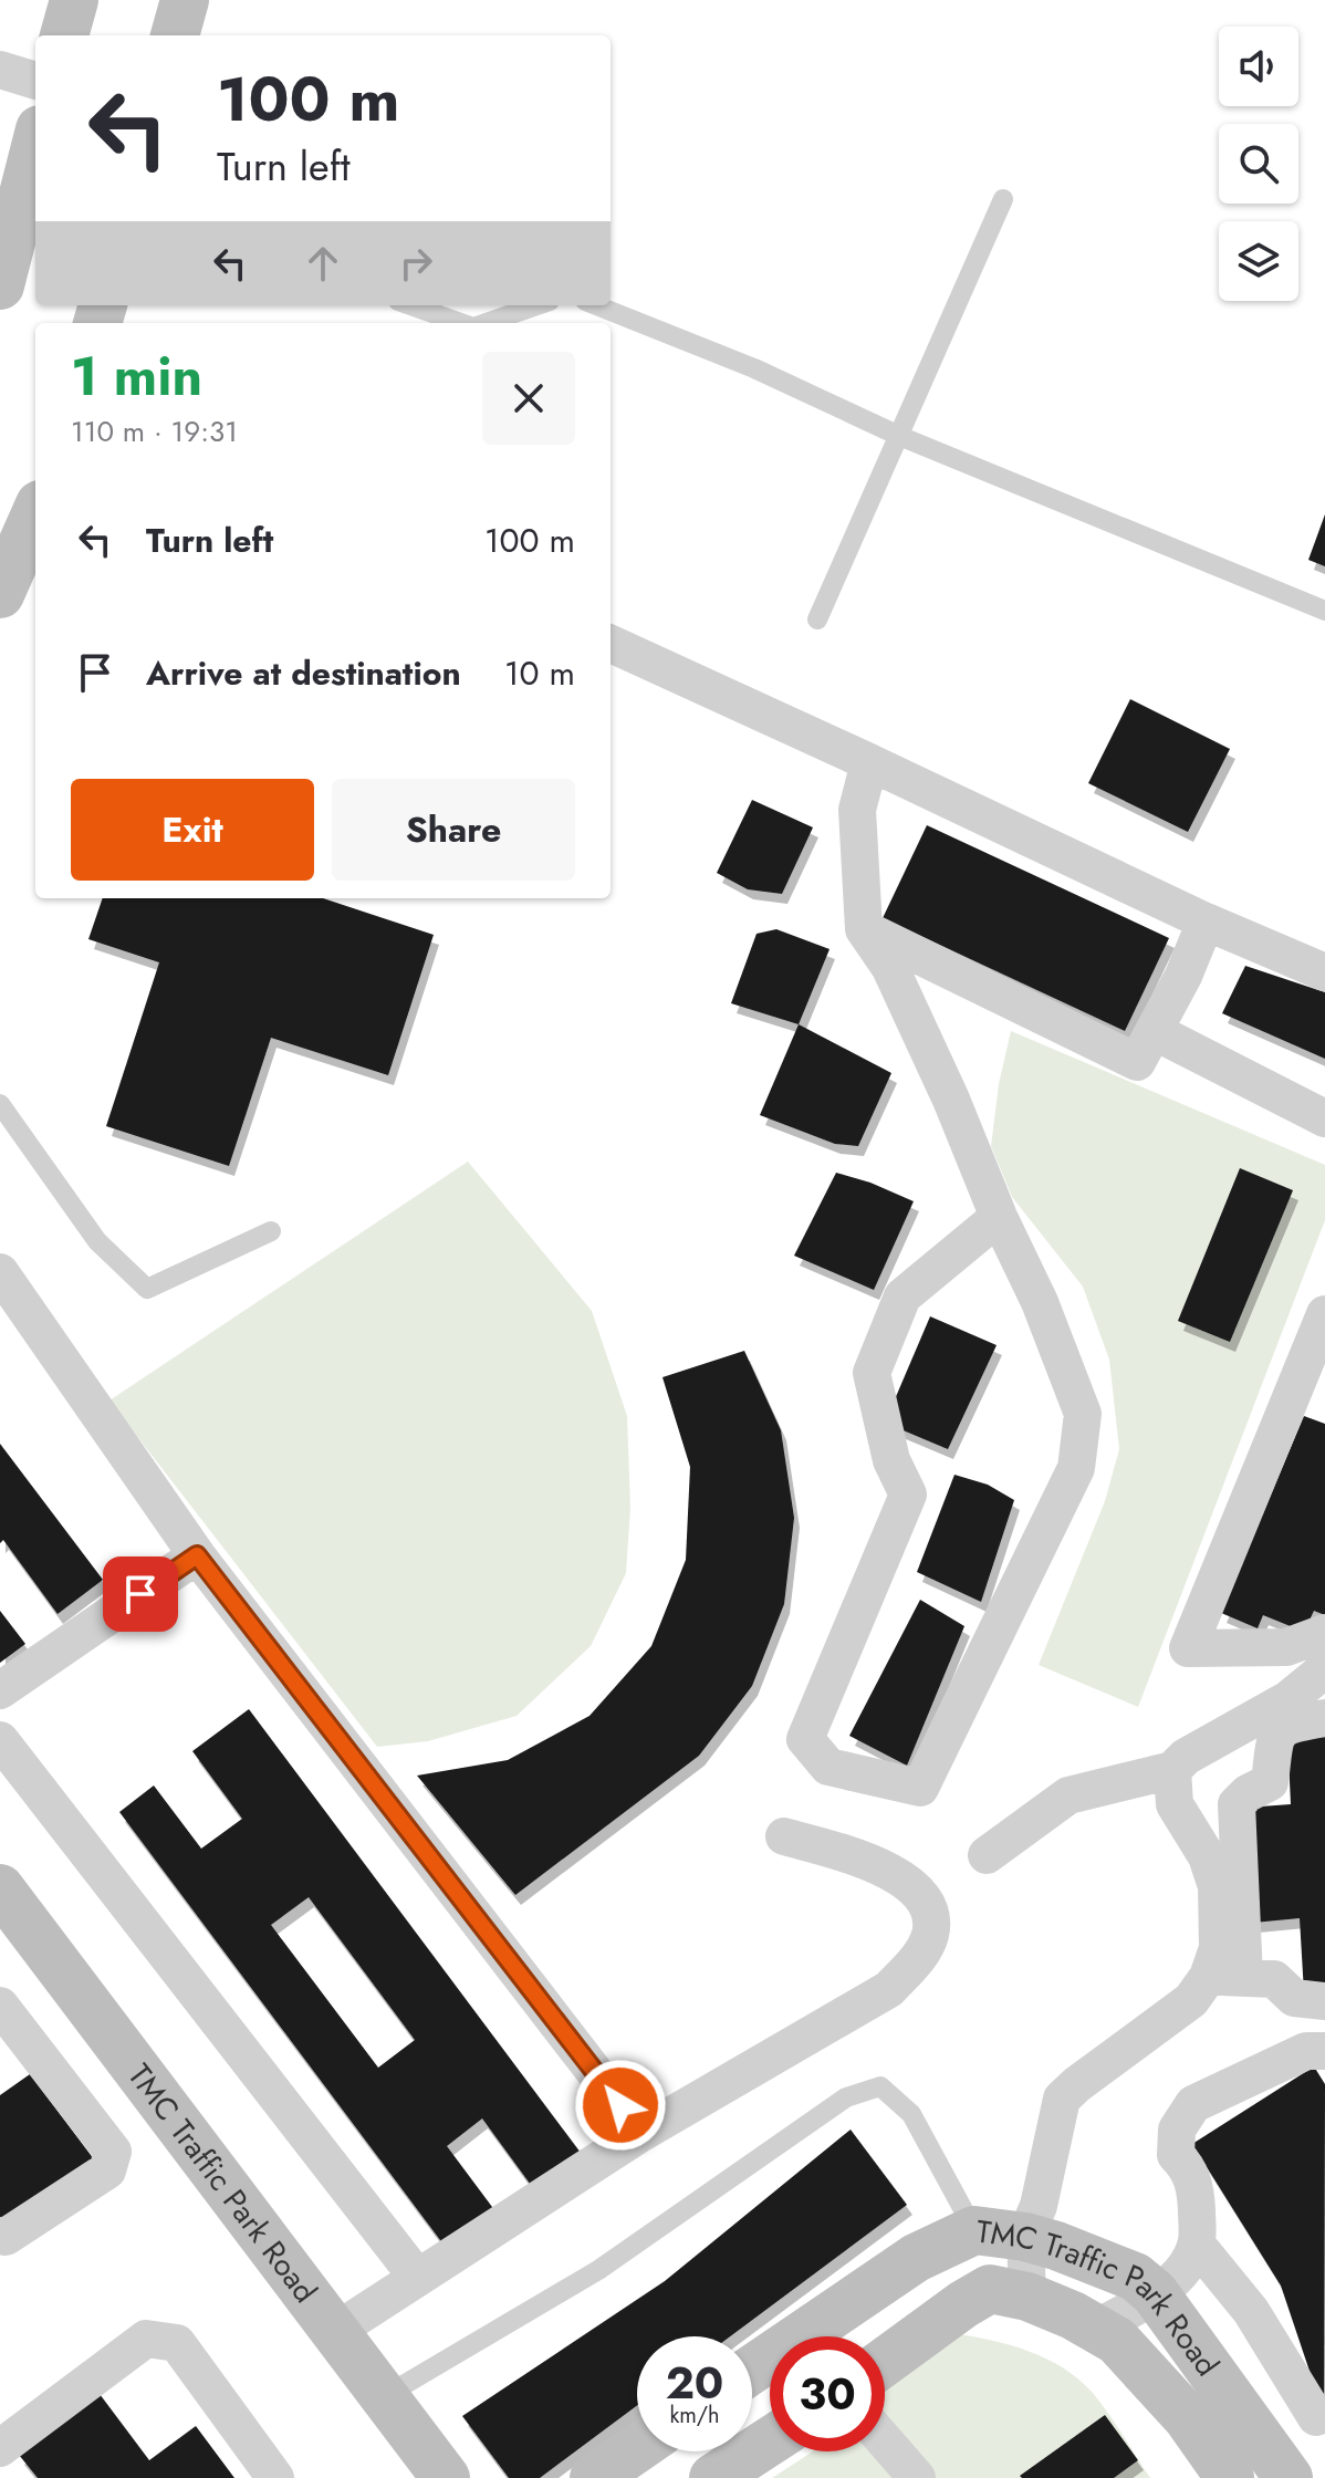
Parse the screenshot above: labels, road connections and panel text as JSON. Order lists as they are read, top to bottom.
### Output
{
  "streets": {
    "street": ["TMC Traffic Park Road"]
  },
  "page": {
    "turn": ["100 m", "Turn left"],
    "heading": ["1 min", "110 m · 19:31"],
    "list": [
      {
        "name": "Turn left",
        "value": "100 m"
      },
      {
        "name": "Arrive at destination",
        "value": "10 m"
      }
    ],
    "buttons": ["Exit", "Share"],
    "speed": "20 km/h",
    "limit": "30"
  }
}
